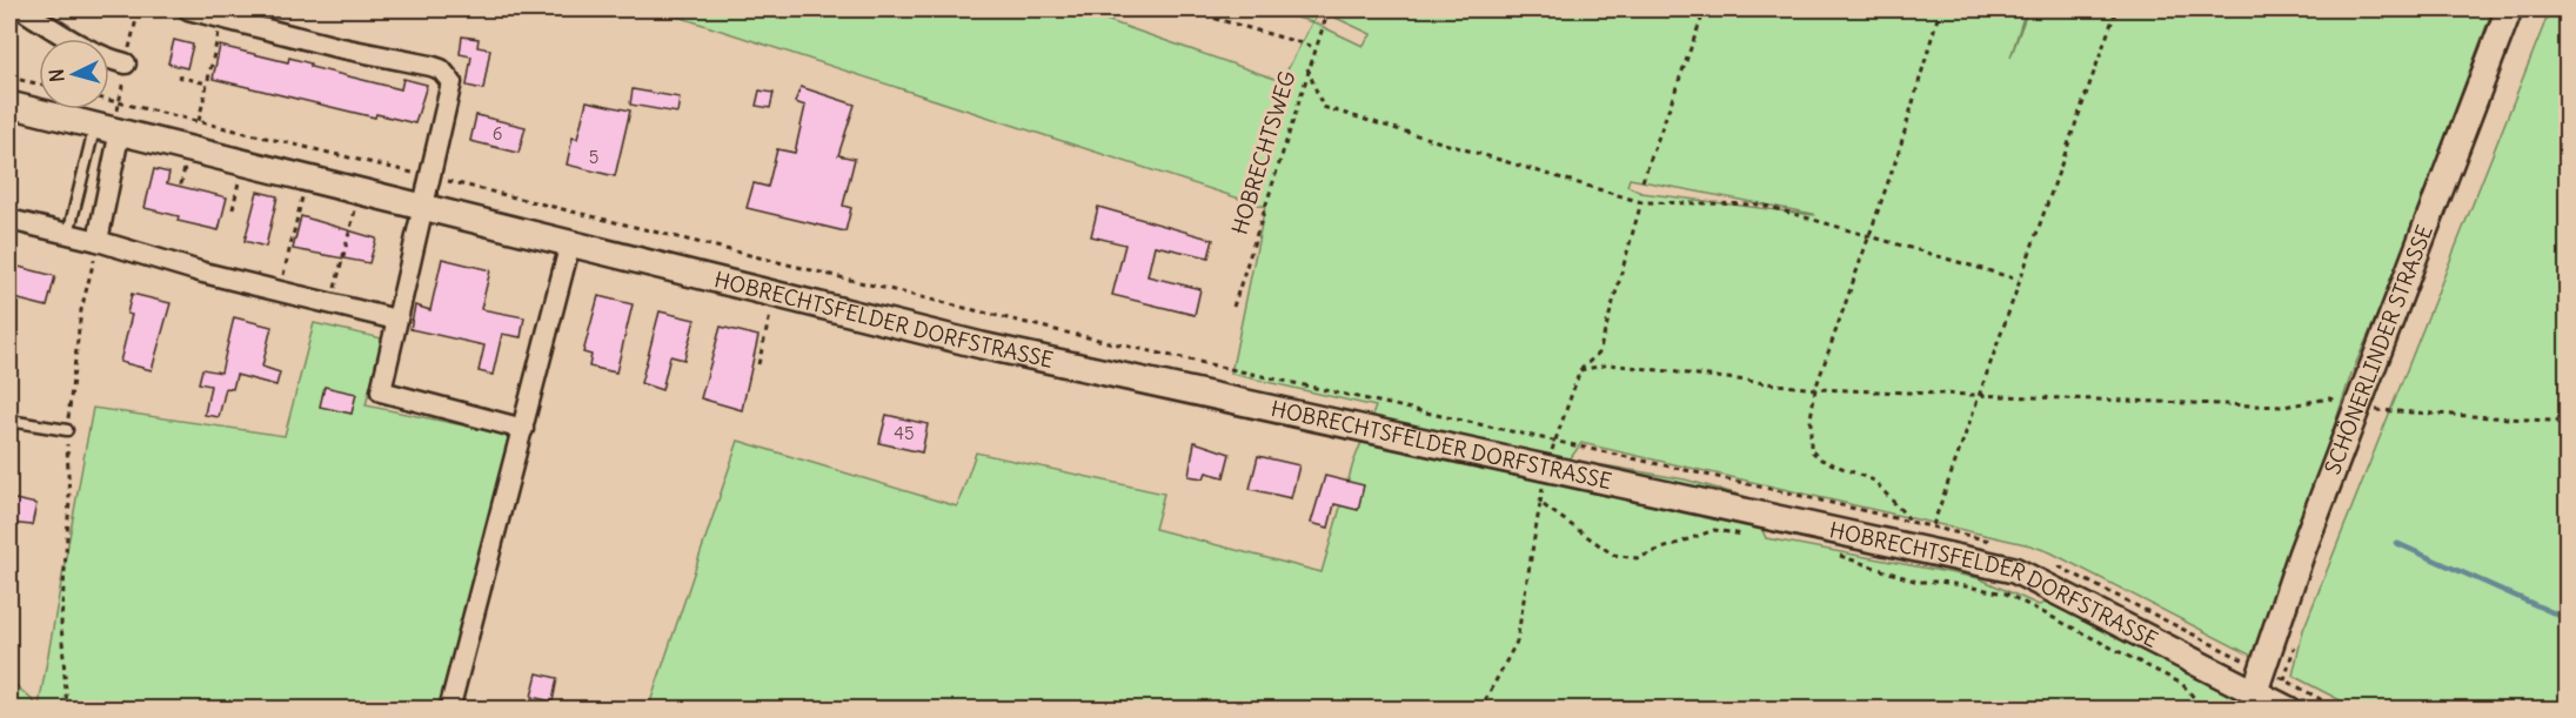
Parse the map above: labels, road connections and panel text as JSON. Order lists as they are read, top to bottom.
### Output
{
  "streets": {
    "street": ["HOBRECHTSFELDER DORFSTRASSE", "SCHÖNERLINDER STRASSE"],
    "path": ["HOBRECHTSWEG"]
  },
  "crossings": [
    ["HOBRECHTSFELDER DORFSTRASSE", "SCHÖNERLINDER STRASSE"]
  ],
  "house_numbers": ["6", "5", "45"],
  "north": "left"
}
